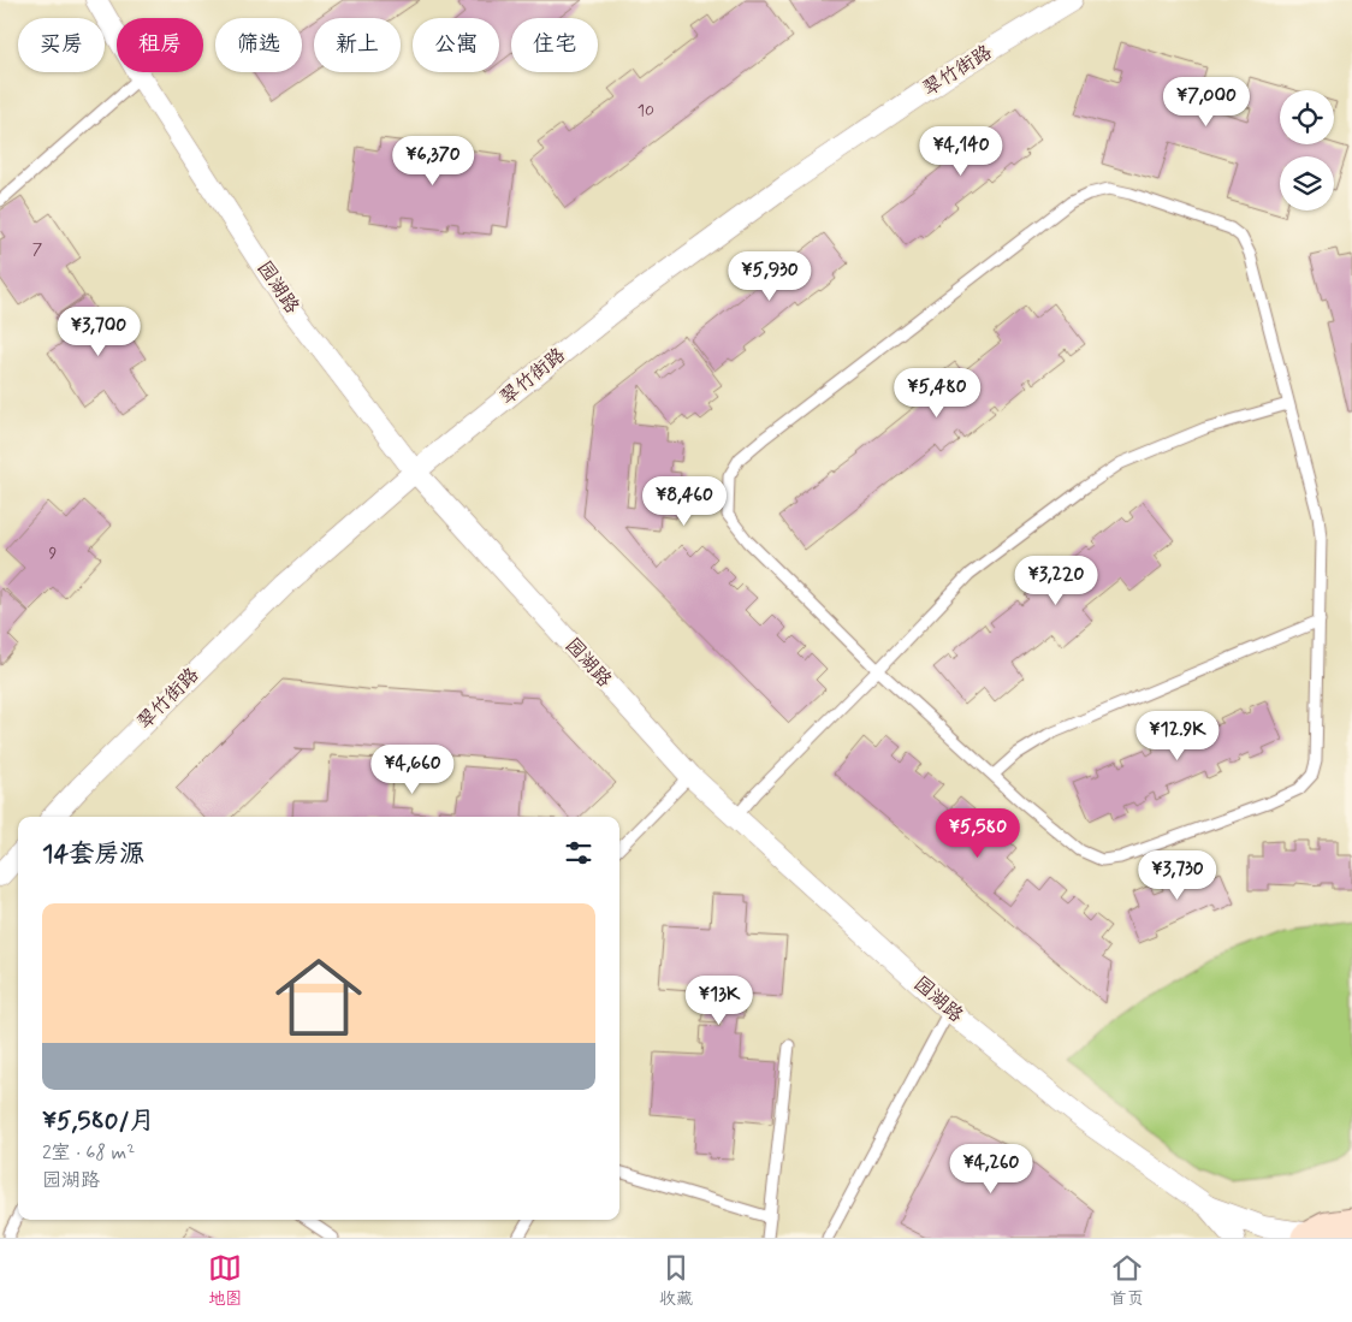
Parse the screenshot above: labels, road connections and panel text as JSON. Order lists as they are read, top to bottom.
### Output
{
  "streets": {
    "street": ["翠竹街路", "园湖路"]
  },
  "crossings": [
    ["翠竹街路", "园湖路"]
  ],
  "house_numbers": ["10", "7", "9"],
  "page": {
    "chip": [
      "买房",
      "租房",
      "筛选",
      "新上",
      "公寓",
      "住宅"
    ],
    "price": [
      "¥7,000",
      "¥4,140",
      "¥6,370",
      "¥5,930",
      "¥3,700",
      "¥5,480",
      "¥8,460",
      "¥3,220",
      "¥12.9K",
      "¥4,660",
      "¥5,580",
      "¥3,730",
      "¥13K",
      "¥4,260"
    ],
    "heading": "14套房源",
    "list": [
      {
        "name": "¥5,580/月",
        "note": "2室 · 68 m² · 园湖路"
      }
    ],
    "tabs": ["地图", "收藏", "首页"]
  }
}
